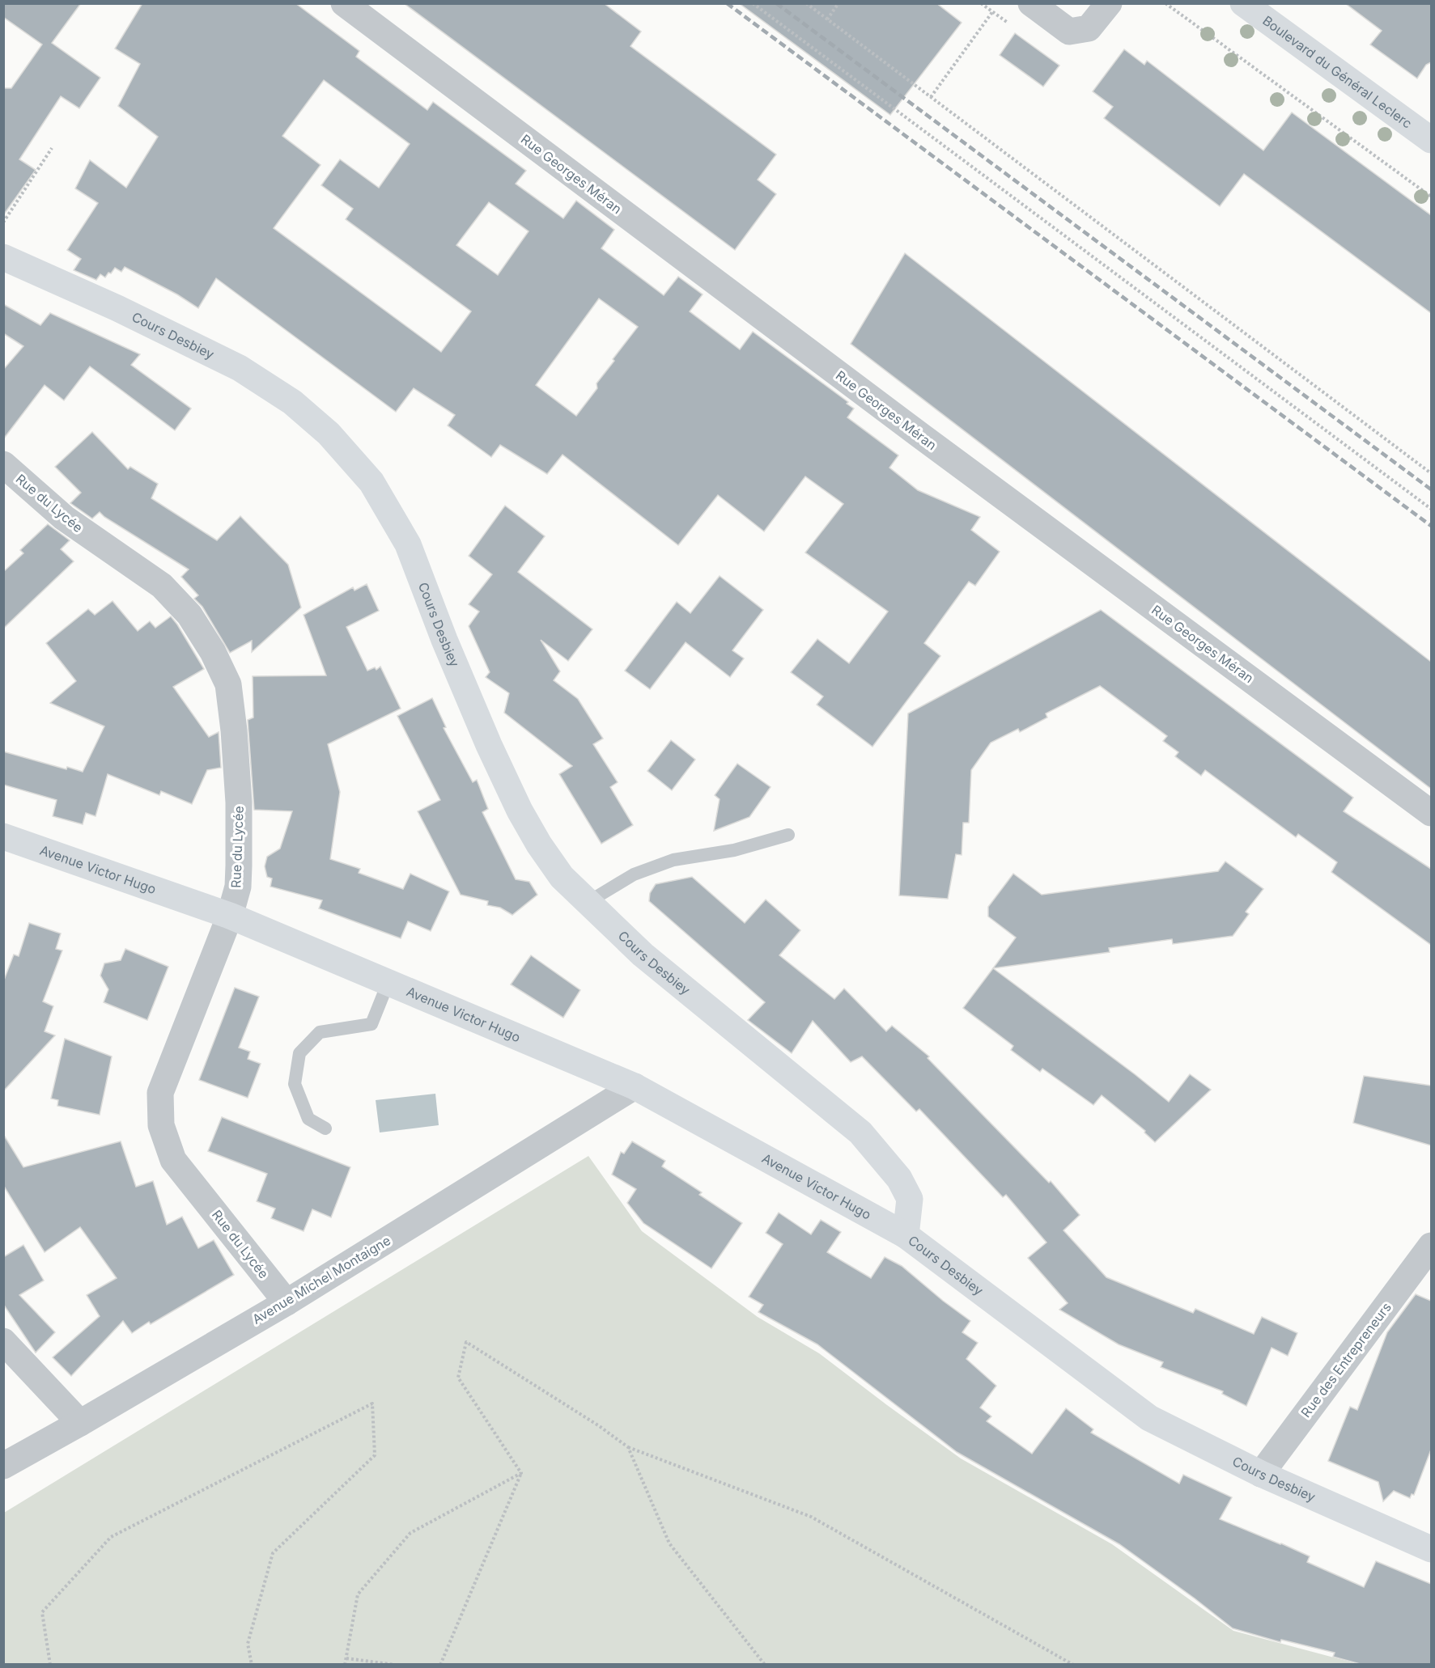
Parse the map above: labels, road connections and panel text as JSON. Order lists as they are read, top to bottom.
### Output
{
  "streets": {
    "street": [
      "Boulevard du Général Leclerc",
      "Rue Georges Méran",
      "Cours Desbiey",
      "Rue du Lycée",
      "Avenue Victor Hugo",
      "Avenue Michel Montaigne",
      "Rue des Entrepreneurs"
    ]
  },
  "crossings": [
    ["Cours Desbiey", "Avenue Victor Hugo"],
    ["Cours Desbiey", "Rue des Entrepreneurs"],
    ["Rue du Lycée", "Avenue Victor Hugo"],
    ["Rue du Lycée", "Avenue Michel Montaigne"],
    ["Avenue Victor Hugo", "Avenue Michel Montaigne"]
  ]
}
